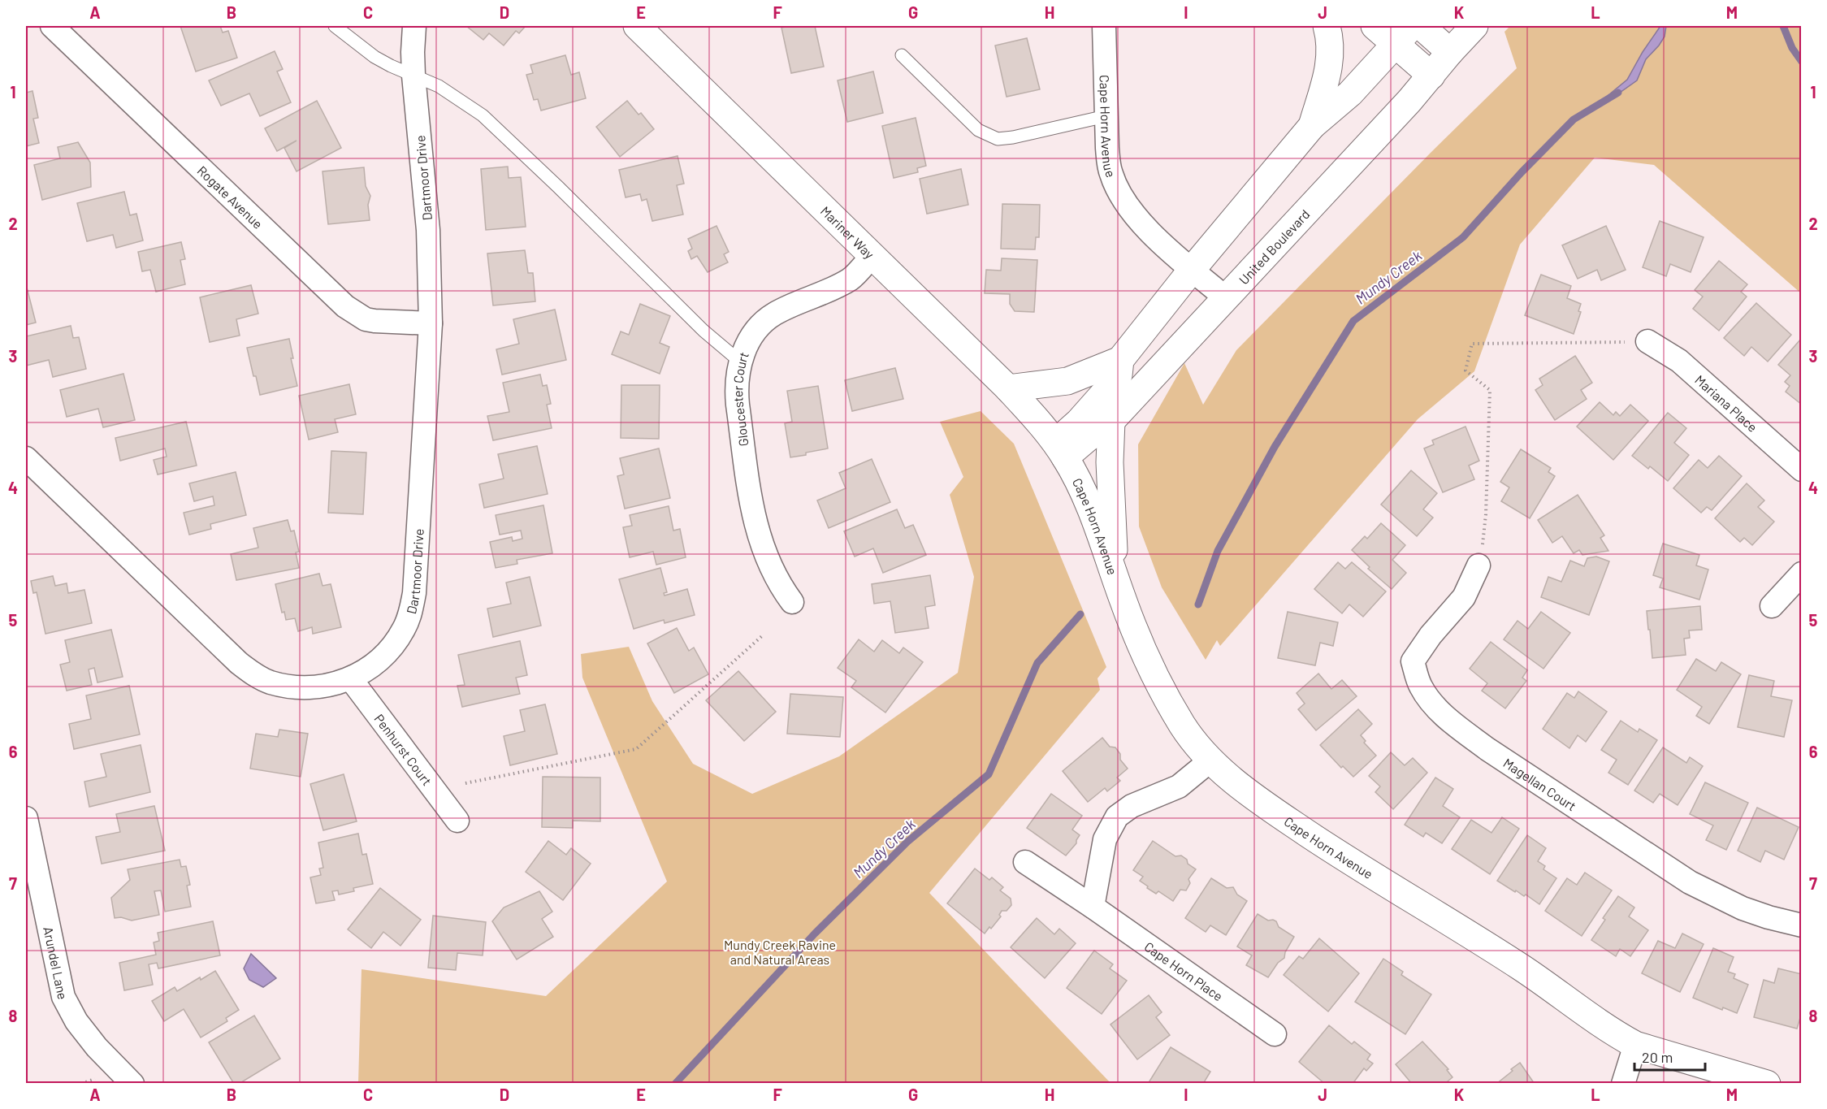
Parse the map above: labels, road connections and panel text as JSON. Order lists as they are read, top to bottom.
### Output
{
  "streets": {
    "main road": ["Cape Horn Avenue", "Mariner Way", "United Boulevard"],
    "street": [
      "Dartmoor Drive",
      "Rogate Avenue",
      "Gloucester Court",
      "Mariana Place",
      "Penhurst Court",
      "Magellan Court",
      "Arundel Lane",
      "Cape Horn Place"
    ]
  },
  "crossings": [
    ["Cape Horn Avenue", "Mariner Way"],
    ["Cape Horn Avenue", "United Boulevard"],
    ["Dartmoor Drive", "Rogate Avenue"],
    ["Dartmoor Drive", "Penhurst Court"],
    ["Mariner Way", "United Boulevard"],
    ["Mariner Way", "Gloucester Court"]
  ],
  "water": ["Mundy Creek"],
  "parks": ["Mundy Creek Ravine and Natural Areas"],
  "scale_bar": "20 m",
  "grid": {
    "columns": [
      "A",
      "B",
      "C",
      "D",
      "E",
      "F",
      "G",
      "H",
      "I",
      "J",
      "K",
      "L",
      "M"
    ],
    "rows": [
      "1",
      "2",
      "3",
      "4",
      "5",
      "6",
      "7",
      "8"
    ]
  }
}
